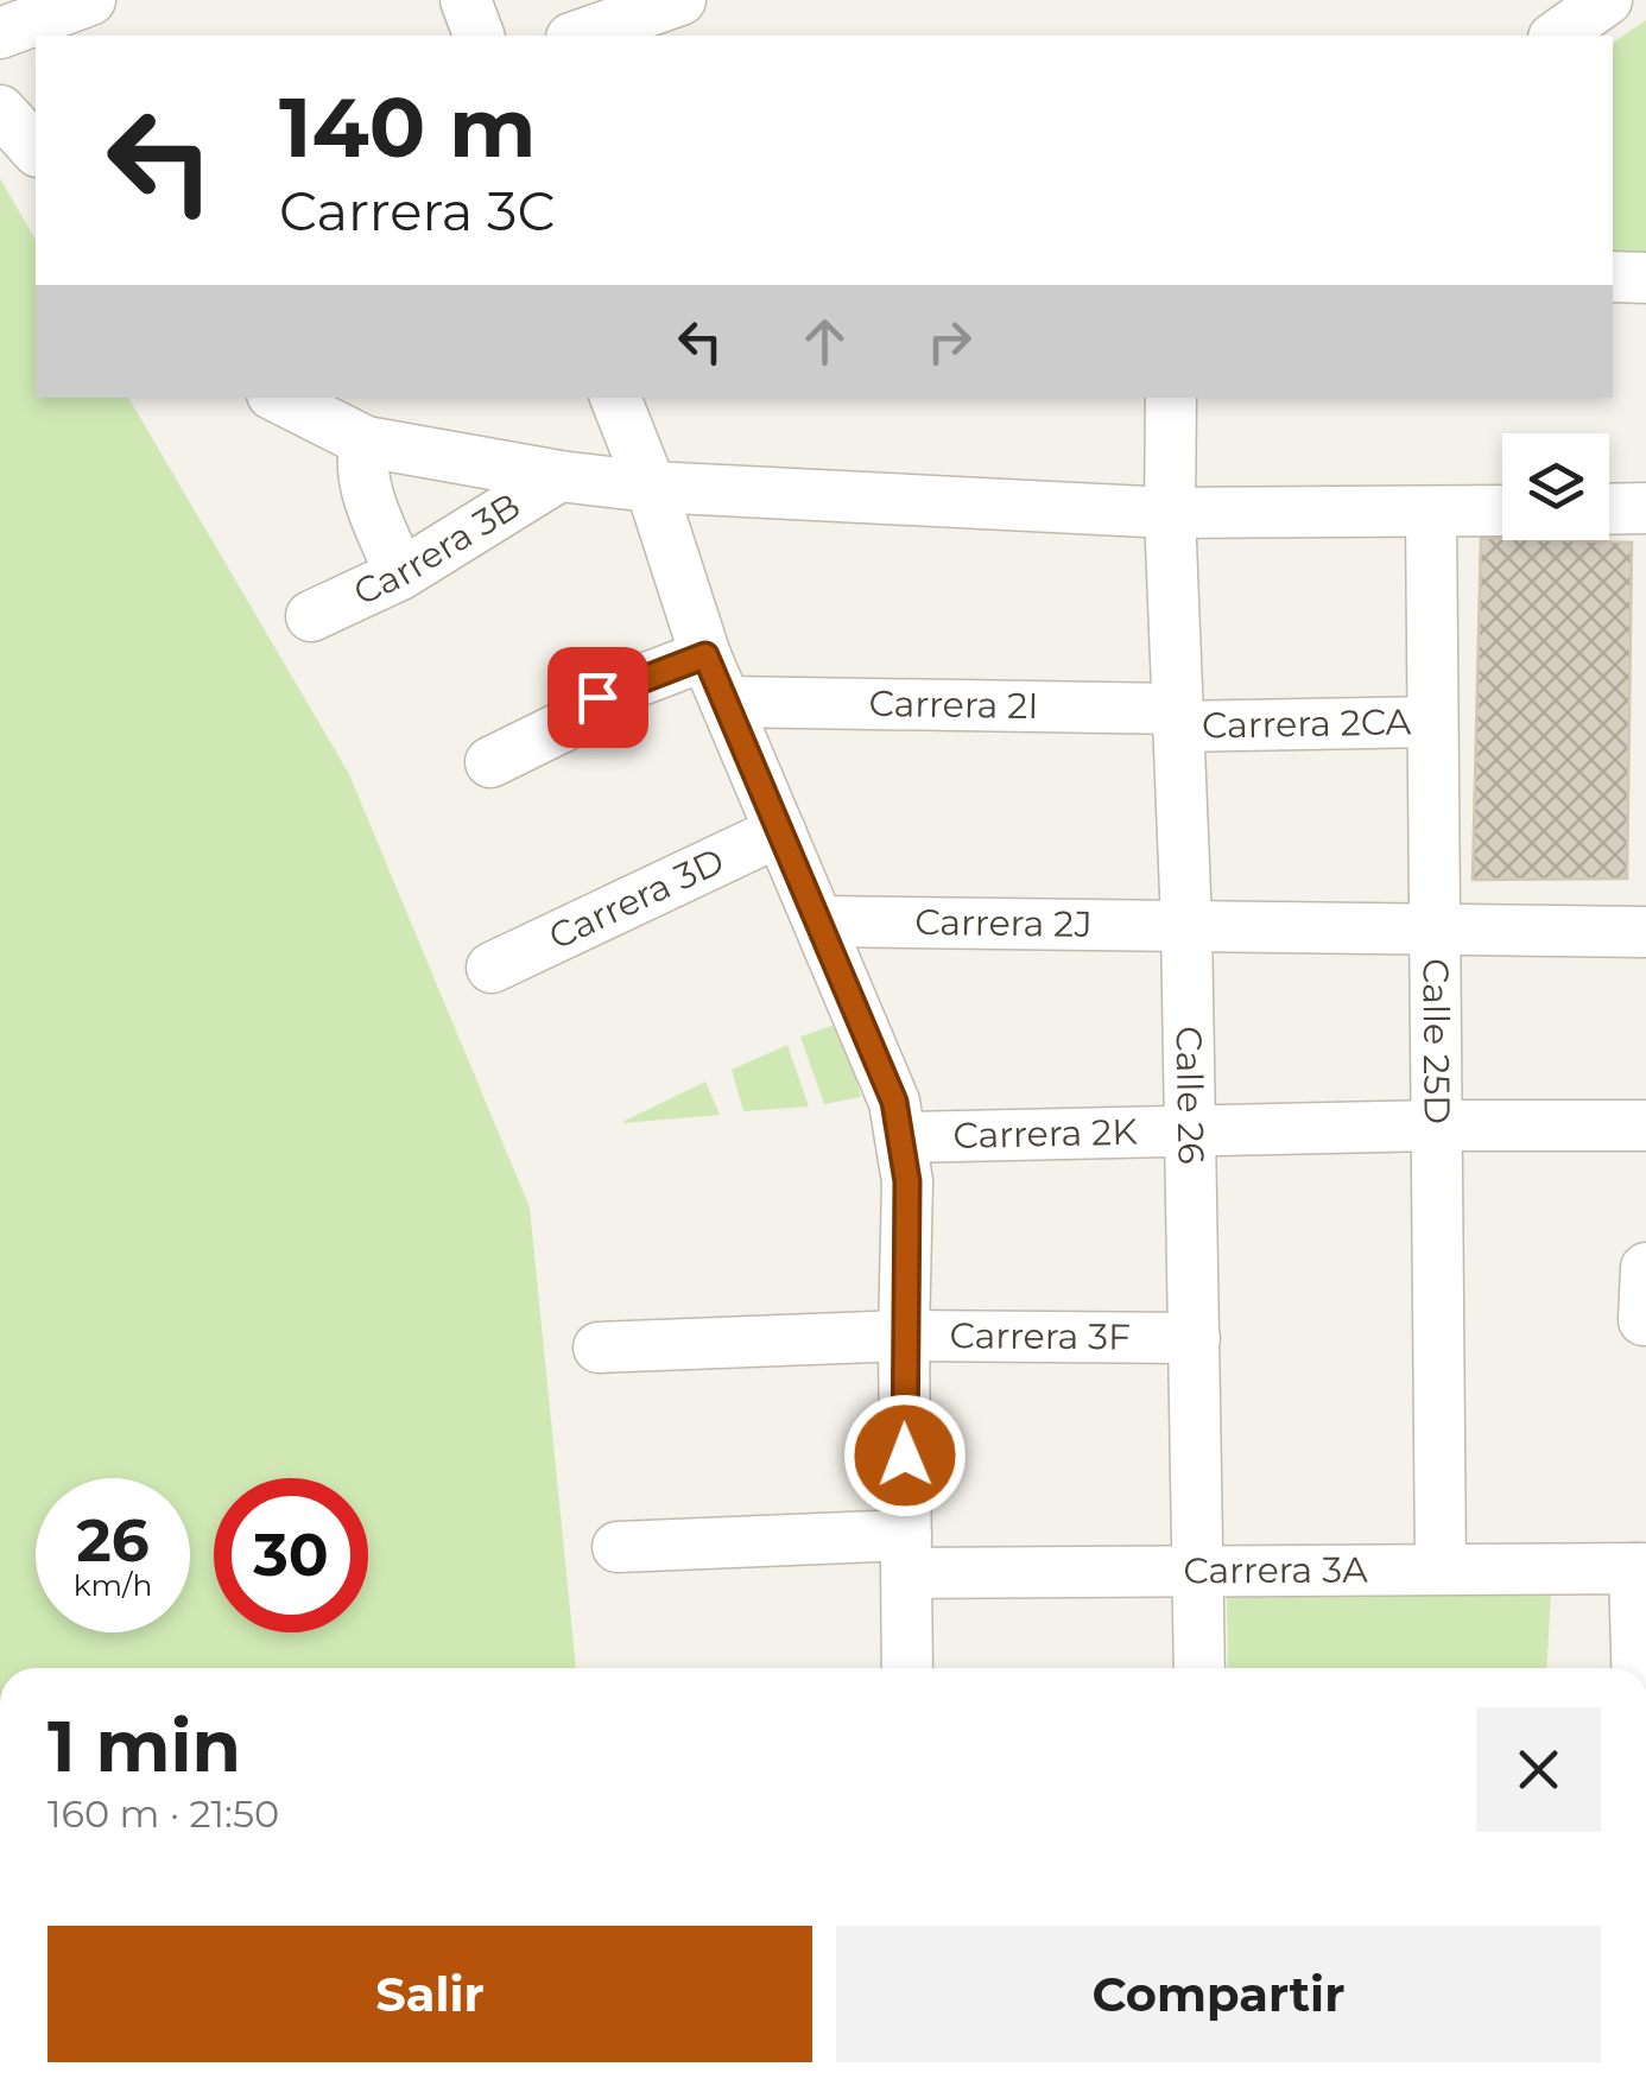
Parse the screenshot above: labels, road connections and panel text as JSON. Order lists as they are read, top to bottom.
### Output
{
  "streets": {
    "street": [
      "Carrera 3B",
      "Carrera 2I",
      "Carrera 2CA",
      "Carrera 3D",
      "Carrera 2J",
      "Calle 25D",
      "Calle 26",
      "Carrera 2K",
      "Carrera 3F",
      "Carrera 3A"
    ]
  },
  "crossings": [
    ["Carrera 2I", "Carrera 2CA"],
    ["Carrera 2I", "Calle 26"],
    ["Carrera 2CA", "Calle 25D"],
    ["Carrera 2CA", "Calle 26"],
    ["Carrera 2J", "Calle 25D"],
    ["Carrera 2J", "Calle 26"],
    ["Calle 25D", "Carrera 2K"],
    ["Calle 25D", "Carrera 3A"],
    ["Calle 26", "Carrera 2K"],
    ["Calle 26", "Carrera 3F"],
    ["Calle 26", "Carrera 3A"]
  ],
  "page": {
    "turn": ["140 m", "Carrera 3C"],
    "speed": "26 km/h",
    "limit": "30",
    "heading": ["1 min", "160 m · 21:50"],
    "buttons": ["Salir", "Compartir"]
  }
}
